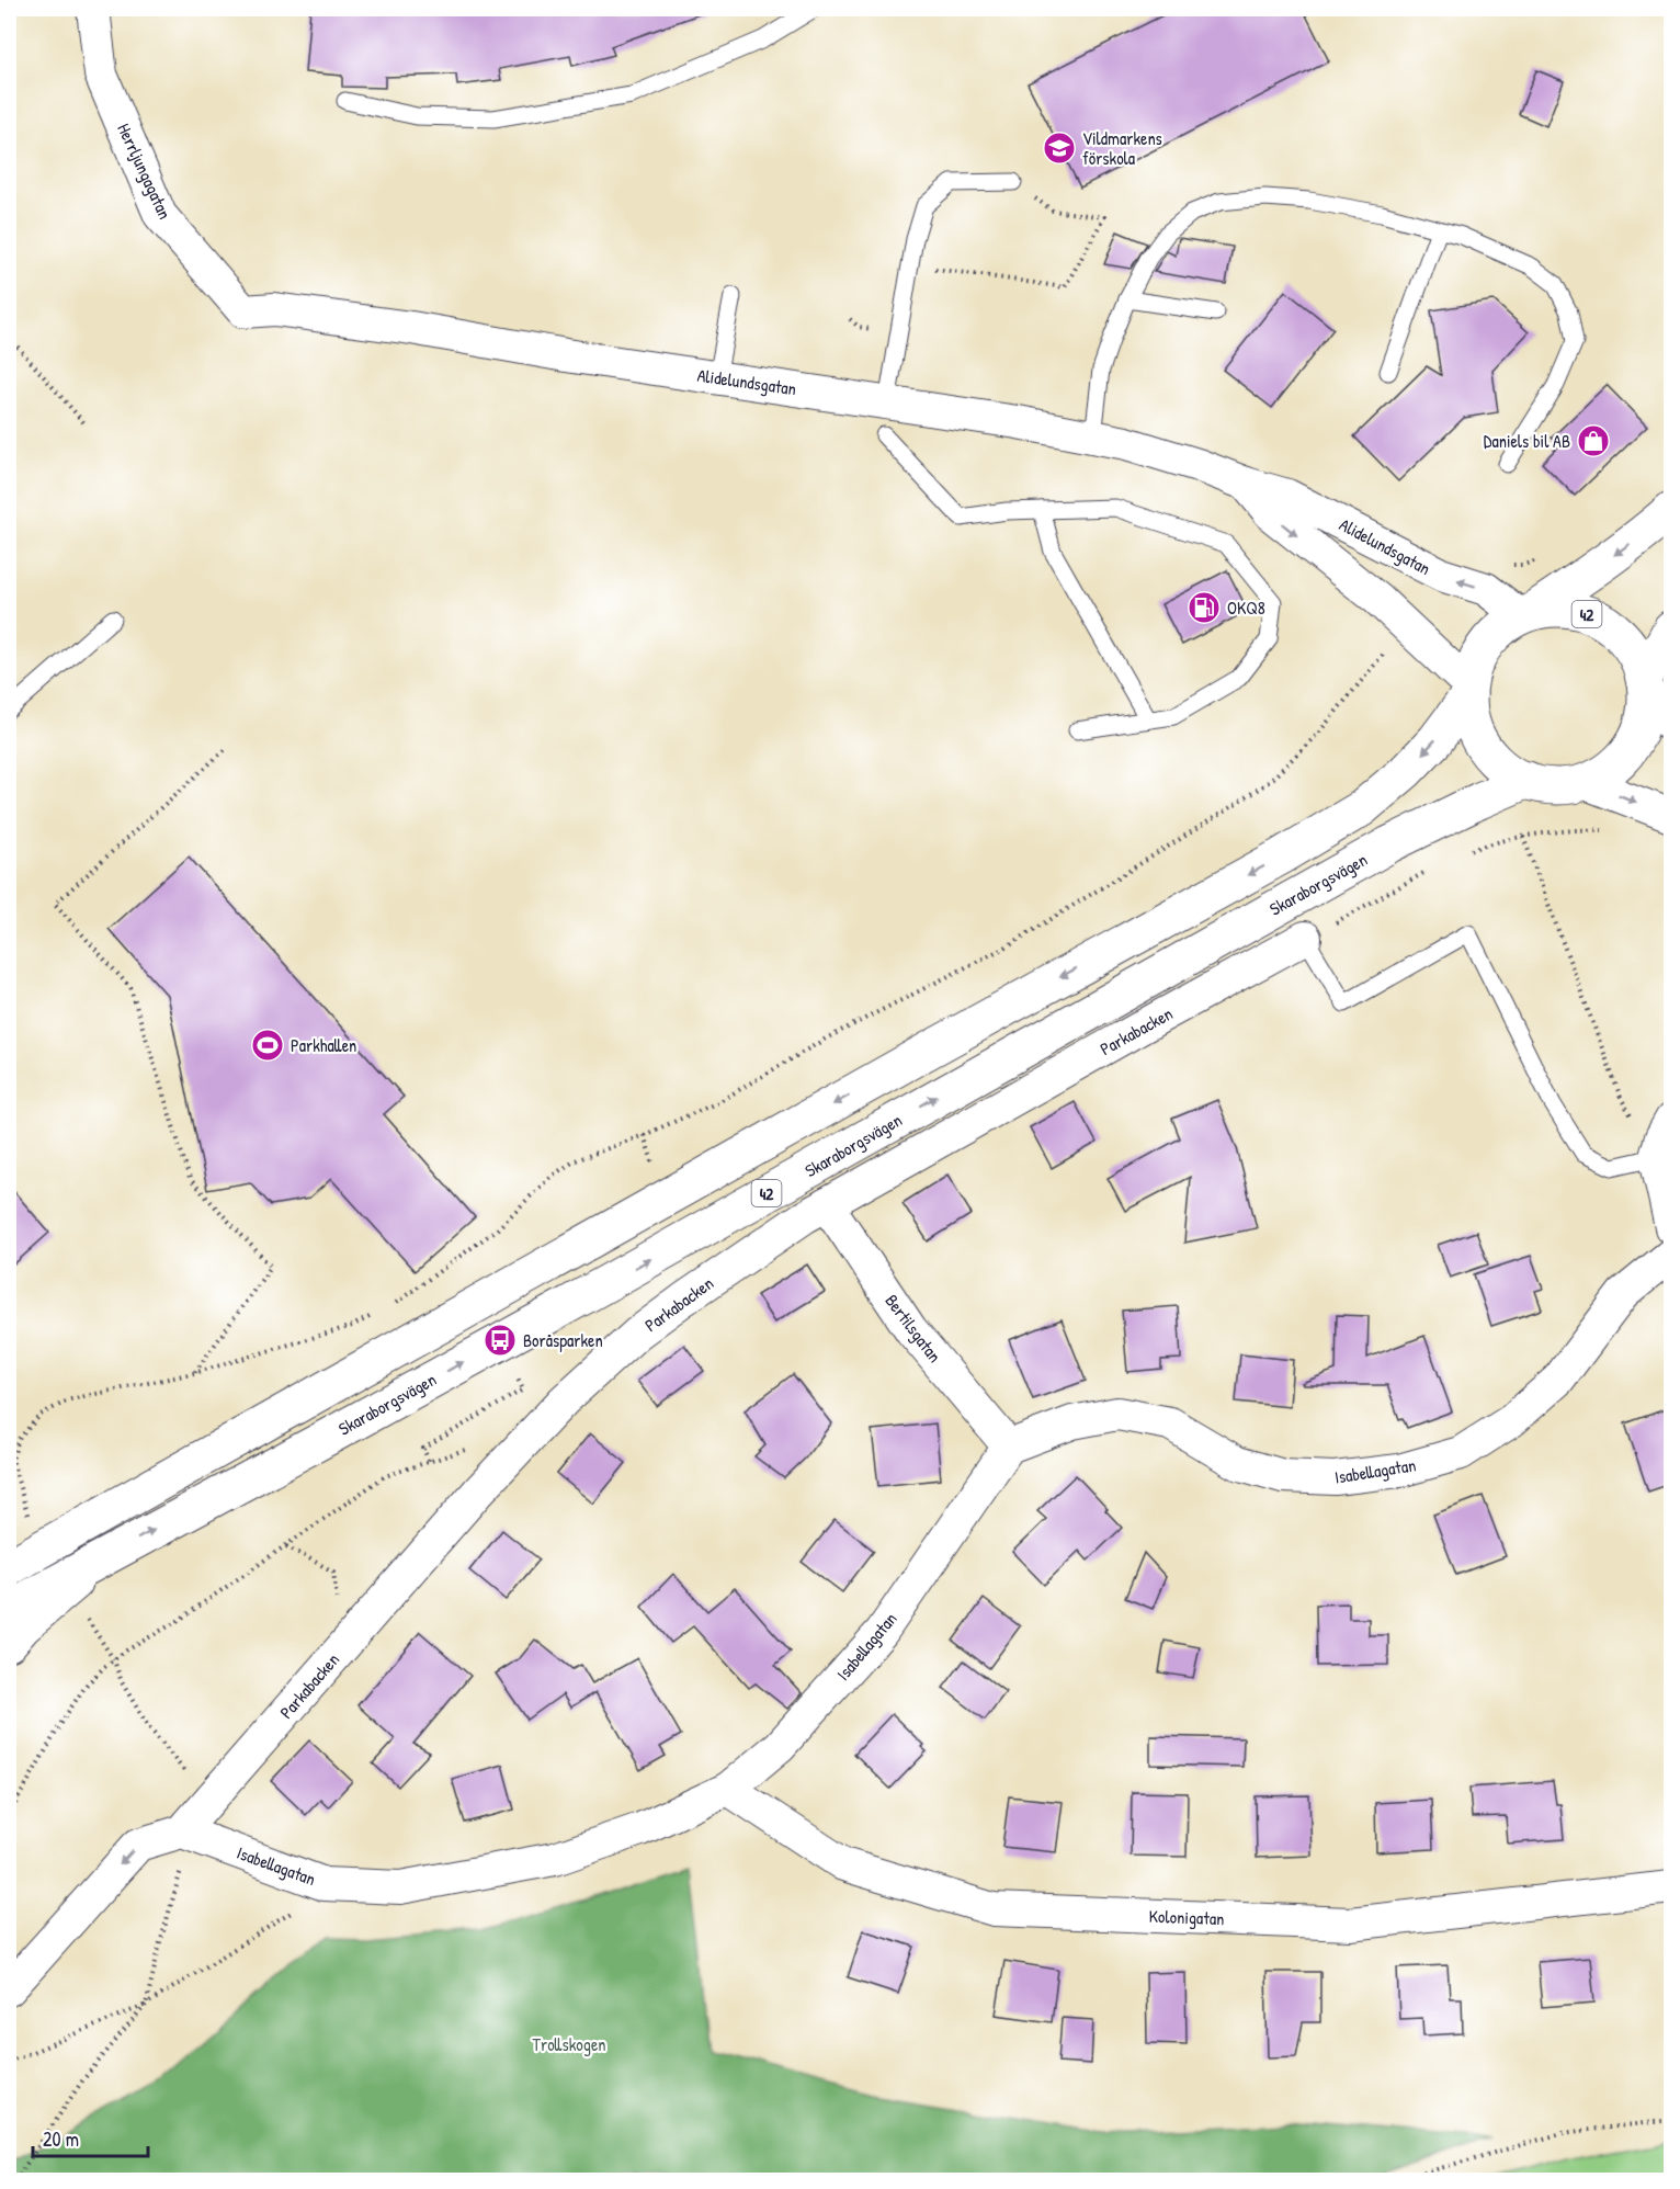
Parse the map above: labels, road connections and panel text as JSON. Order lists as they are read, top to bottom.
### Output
{
  "streets": {
    "main road": ["42", "Skaraborgsvägen"],
    "street": [
      "Herrljungagatan",
      "Alidelundsgatan",
      "Parkabacken",
      "Bertilsgatan",
      "Isabellagatan",
      "Kolonigatan"
    ]
  },
  "crossings": [
    ["Herrljungagatan", "Alidelundsgatan"],
    ["Alidelundsgatan", "42"],
    ["Alidelundsgatan", "Skaraborgsvägen"],
    ["42", "Skaraborgsvägen"],
    ["Parkabacken", "Bertilsgatan"],
    ["Parkabacken", "Isabellagatan"],
    ["Bertilsgatan", "Isabellagatan"],
    ["Isabellagatan", "Kolonigatan"]
  ],
  "parks": ["Trollskogen"],
  "places": {
    "school or university": ["Vildmarkens förskola"],
    "shop": ["Daniels bil AB"],
    "fuel station": ["OKQ8"],
    "sports": ["Parkhallen"],
    "bus stop": ["Boråsparken"]
  },
  "scale_bar": "20 m"
}
